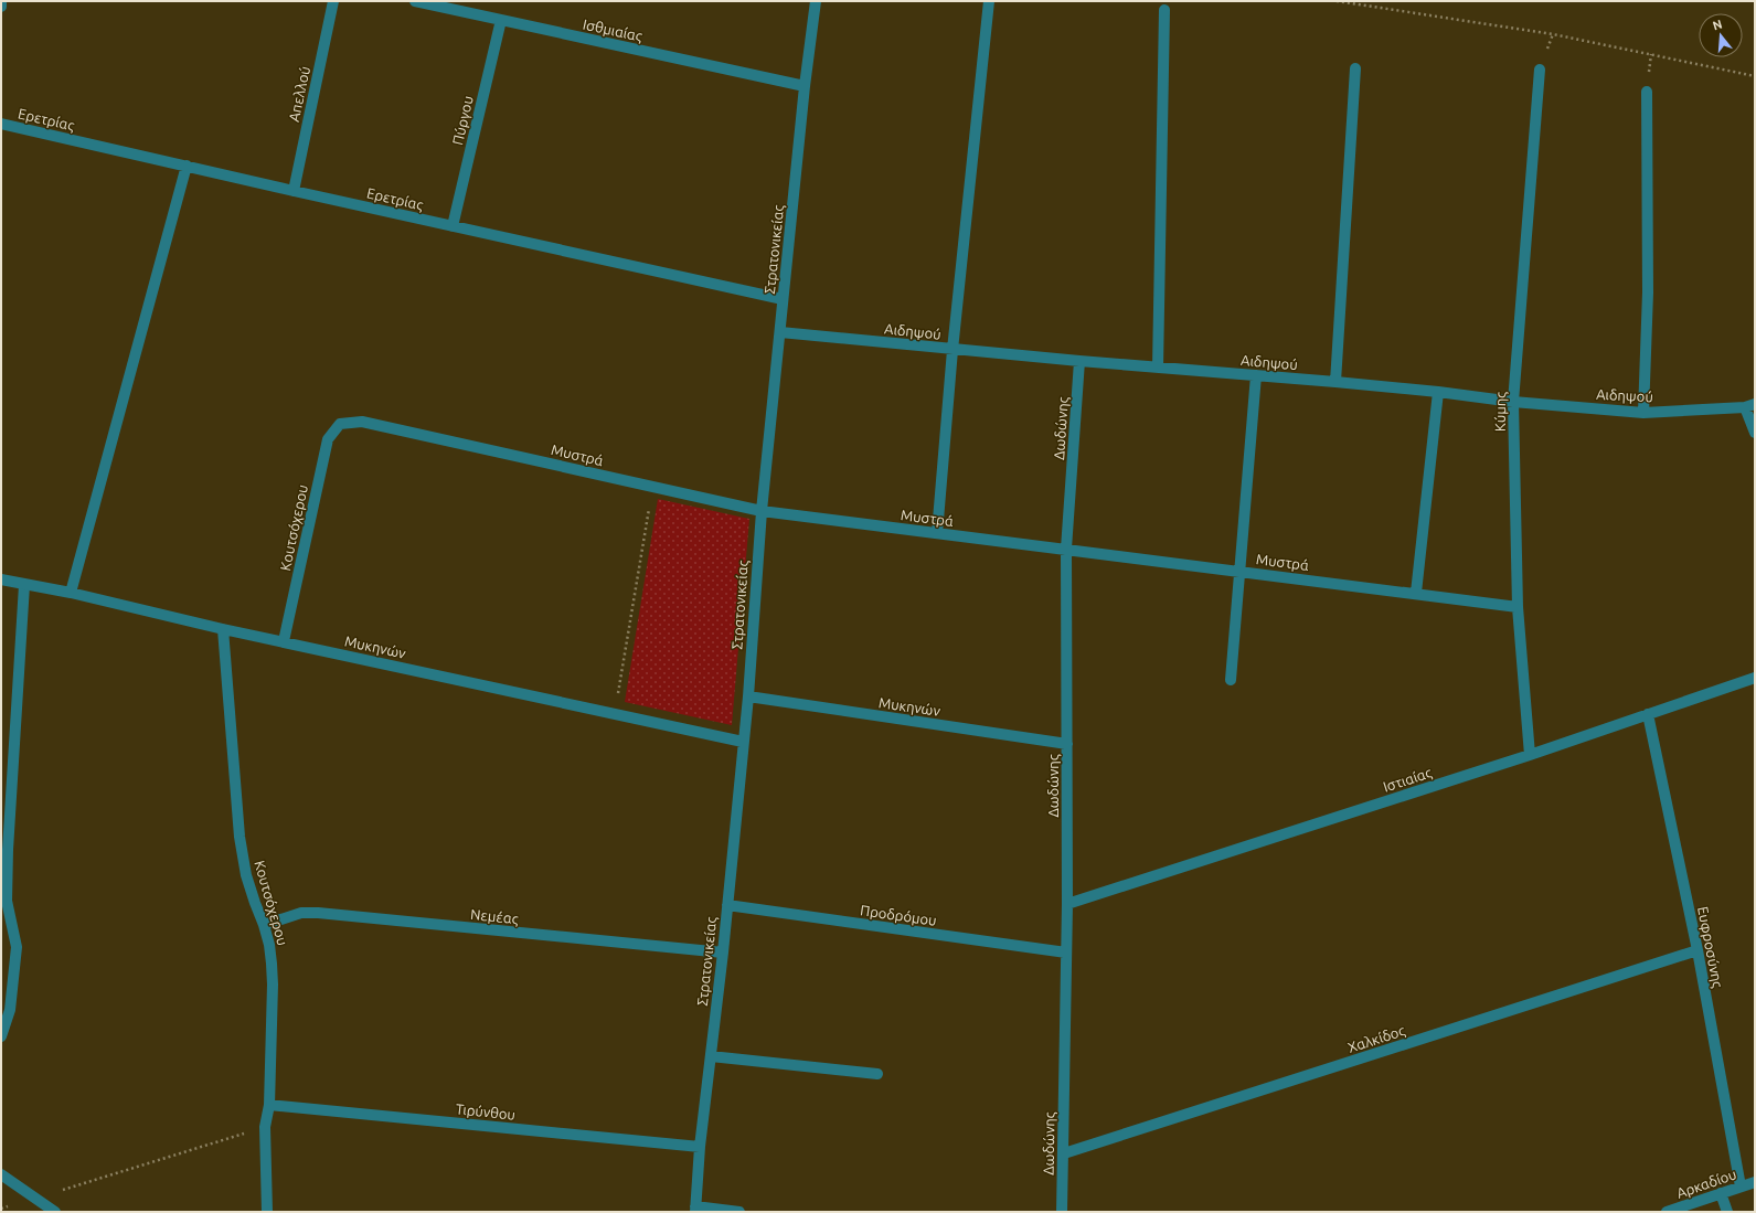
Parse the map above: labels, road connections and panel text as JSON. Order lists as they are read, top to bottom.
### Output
{
  "streets": {
    "street": [
      "Ισθμιαίας",
      "Απελλού",
      "Ερετρίας",
      "Πύργου",
      "Στρατονικείας",
      "Αιδηψού",
      "Κύμης",
      "Δωδώνης",
      "Μυστρά",
      "Κουτσόχερου",
      "Μυκηνών",
      "Ιστιαίας",
      "Προδρόμου",
      "Νεμέας",
      "Ευφροσύνης",
      "Χαλκίδος",
      "Τιρύνθου",
      "Αρκαδίου"
    ]
  },
  "crossings": [
    ["Ισθμιαίας", "Πύργου"],
    ["Ισθμιαίας", "Στρατονικείας"],
    ["Απελλού", "Ερετρίας"],
    ["Ερετρίας", "Πύργου"],
    ["Ερετρίας", "Στρατονικείας"],
    ["Στρατονικείας", "Αιδηψού"],
    ["Στρατονικείας", "Μυστρά"],
    ["Στρατονικείας", "Μυκηνών"],
    ["Στρατονικείας", "Προδρόμου"],
    ["Στρατονικείας", "Νεμέας"],
    ["Στρατονικείας", "Τιρύνθου"],
    ["Αιδηψού", "Κύμης"],
    ["Αιδηψού", "Δωδώνης"],
    ["Κύμης", "Μυστρά"],
    ["Κύμης", "Ιστιαίας"],
    ["Δωδώνης", "Μυστρά"],
    ["Δωδώνης", "Μυκηνών"],
    ["Δωδώνης", "Ιστιαίας"],
    ["Δωδώνης", "Προδρόμου"],
    ["Δωδώνης", "Χαλκίδος"],
    ["Μυστρά", "Κουτσόχερου"],
    ["Κουτσόχερου", "Μυκηνών"],
    ["Κουτσόχερου", "Νεμέας"],
    ["Κουτσόχερου", "Τιρύνθου"],
    ["Ιστιαίας", "Ευφροσύνης"],
    ["Ευφροσύνης", "Χαλκίδος"],
    ["Ευφροσύνης", "Αρκαδίου"]
  ],
  "north": "top"
}
